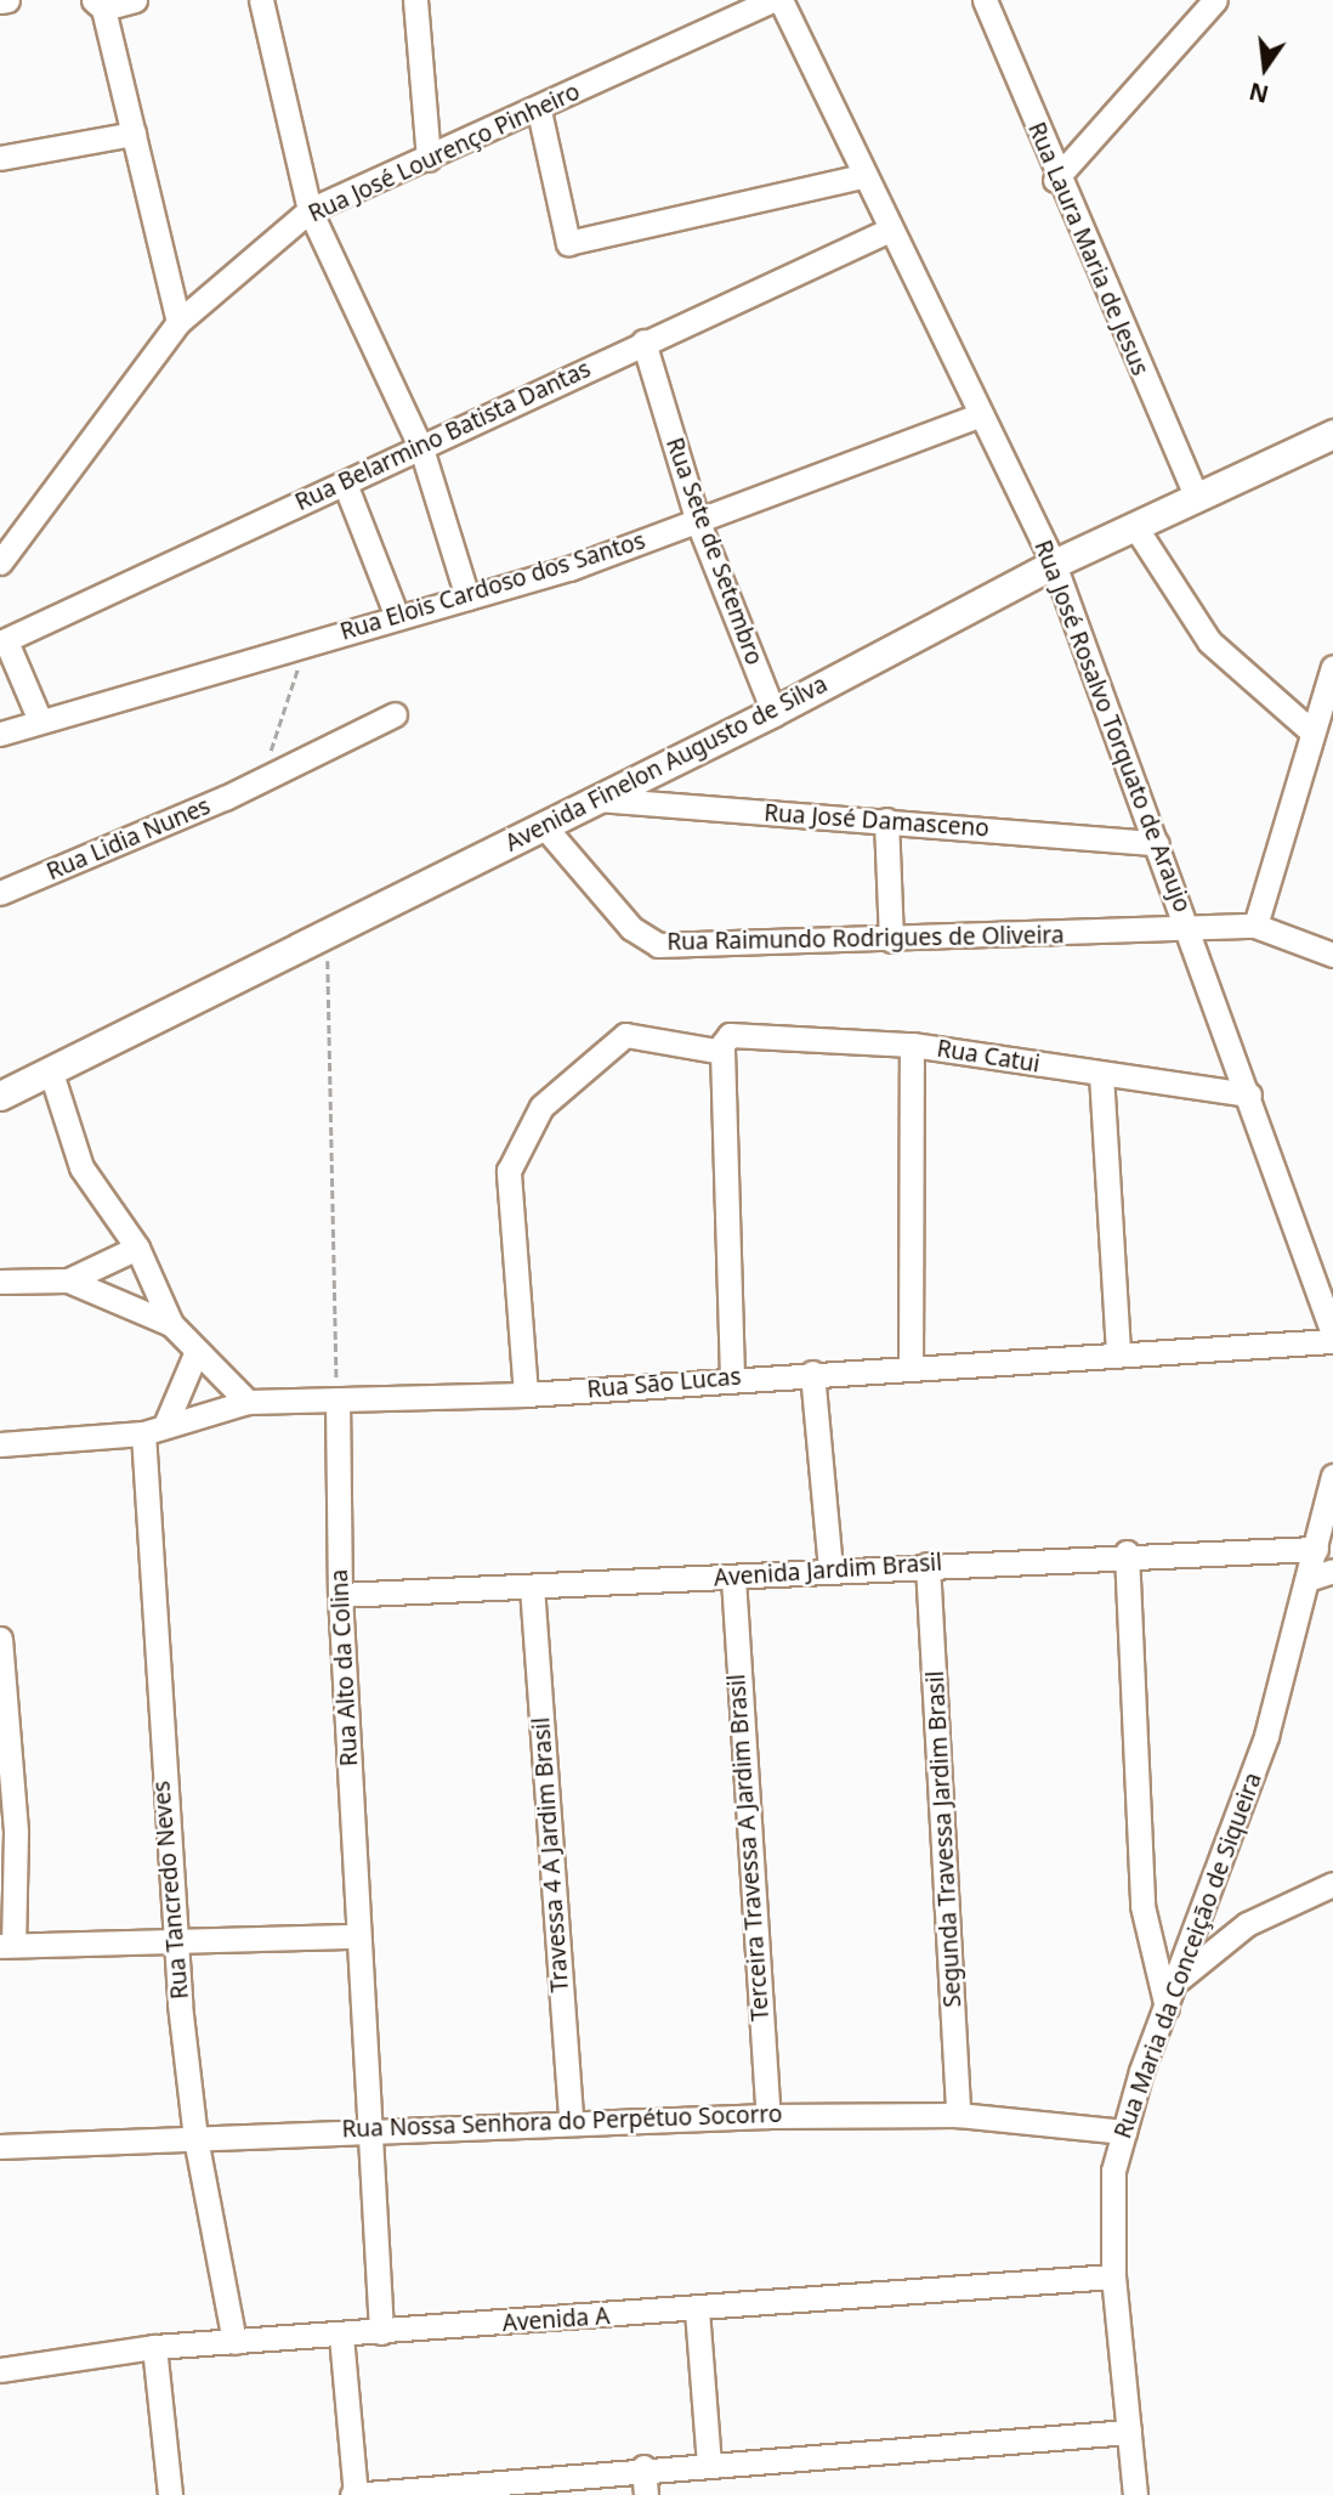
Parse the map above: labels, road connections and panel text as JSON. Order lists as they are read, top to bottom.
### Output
{
  "streets": {
    "street": [
      "Rua José Lourenço Pinheiro",
      "Rua Laura Maria de Jesus",
      "Rua Belarmino Batista Dantas",
      "Rua Sete de Setembro",
      "Rua Elois Cardoso dos Santos",
      "Rua José Rosalvo Torquato de Araujo",
      "Avenida Finelon Augusto de Silva",
      "Rua José Damasceno",
      "Rua Lidia Nunes",
      "Rua Raimundo Rodrigues de Oliveira",
      "Rua Catui",
      "Rua São Lucas",
      "Avenida Jardim Brasil",
      "Rua Alto da Colina",
      "Segunda Travessa Jardim Brasil",
      "Terceira Travessa A Jardim Brasil",
      "Travessa 4 A Jardim Brasil",
      "Rua Tancredo Neves",
      "Rua Maria da Conceição de Siqueira",
      "Rua Nossa Senhora do Perpétuo Socorro",
      "Avenida A"
    ]
  },
  "crossings": [
    ["Rua Laura Maria de Jesus", "Avenida Finelon Augusto de Silva"],
    ["Rua Belarmino Batista Dantas", "Rua Sete de Setembro"],
    ["Rua Belarmino Batista Dantas", "Rua José Rosalvo Torquato de Araujo"],
    ["Rua Sete de Setembro", "Rua Elois Cardoso dos Santos"],
    ["Rua Sete de Setembro", "Avenida Finelon Augusto de Silva"],
    ["Rua Elois Cardoso dos Santos", "Rua José Rosalvo Torquato de Araujo"],
    ["Rua José Rosalvo Torquato de Araujo", "Avenida Finelon Augusto de Silva"],
    ["Rua José Rosalvo Torquato de Araujo", "Rua José Damasceno"],
    ["Rua José Rosalvo Torquato de Araujo", "Rua Raimundo Rodrigues de Oliveira"],
    ["Rua José Rosalvo Torquato de Araujo", "Rua Catui"],
    ["Avenida Finelon Augusto de Silva", "Rua José Damasceno"],
    ["Avenida Finelon Augusto de Silva", "Rua Raimundo Rodrigues de Oliveira"],
    ["Rua Catui", "Rua São Lucas"],
    ["Rua São Lucas", "Rua Alto da Colina"],
    ["Rua São Lucas", "Rua Tancredo Neves"],
    ["Avenida Jardim Brasil", "Rua Alto da Colina"],
    ["Avenida Jardim Brasil", "Segunda Travessa Jardim Brasil"],
    ["Avenida Jardim Brasil", "Terceira Travessa A Jardim Brasil"],
    ["Avenida Jardim Brasil", "Travessa 4 A Jardim Brasil"],
    ["Avenida Jardim Brasil", "Rua Maria da Conceição de Siqueira"],
    ["Rua Alto da Colina", "Rua Nossa Senhora do Perpétuo Socorro"],
    ["Rua Alto da Colina", "Avenida A"],
    ["Segunda Travessa Jardim Brasil", "Rua Nossa Senhora do Perpétuo Socorro"],
    ["Terceira Travessa A Jardim Brasil", "Rua Nossa Senhora do Perpétuo Socorro"],
    ["Travessa 4 A Jardim Brasil", "Rua Nossa Senhora do Perpétuo Socorro"],
    ["Rua Tancredo Neves", "Rua Nossa Senhora do Perpétuo Socorro"],
    ["Rua Tancredo Neves", "Avenida A"],
    ["Rua Maria da Conceição de Siqueira", "Rua Nossa Senhora do Perpétuo Socorro"],
    ["Rua Maria da Conceição de Siqueira", "Avenida A"]
  ],
  "north": "bottom"
}
